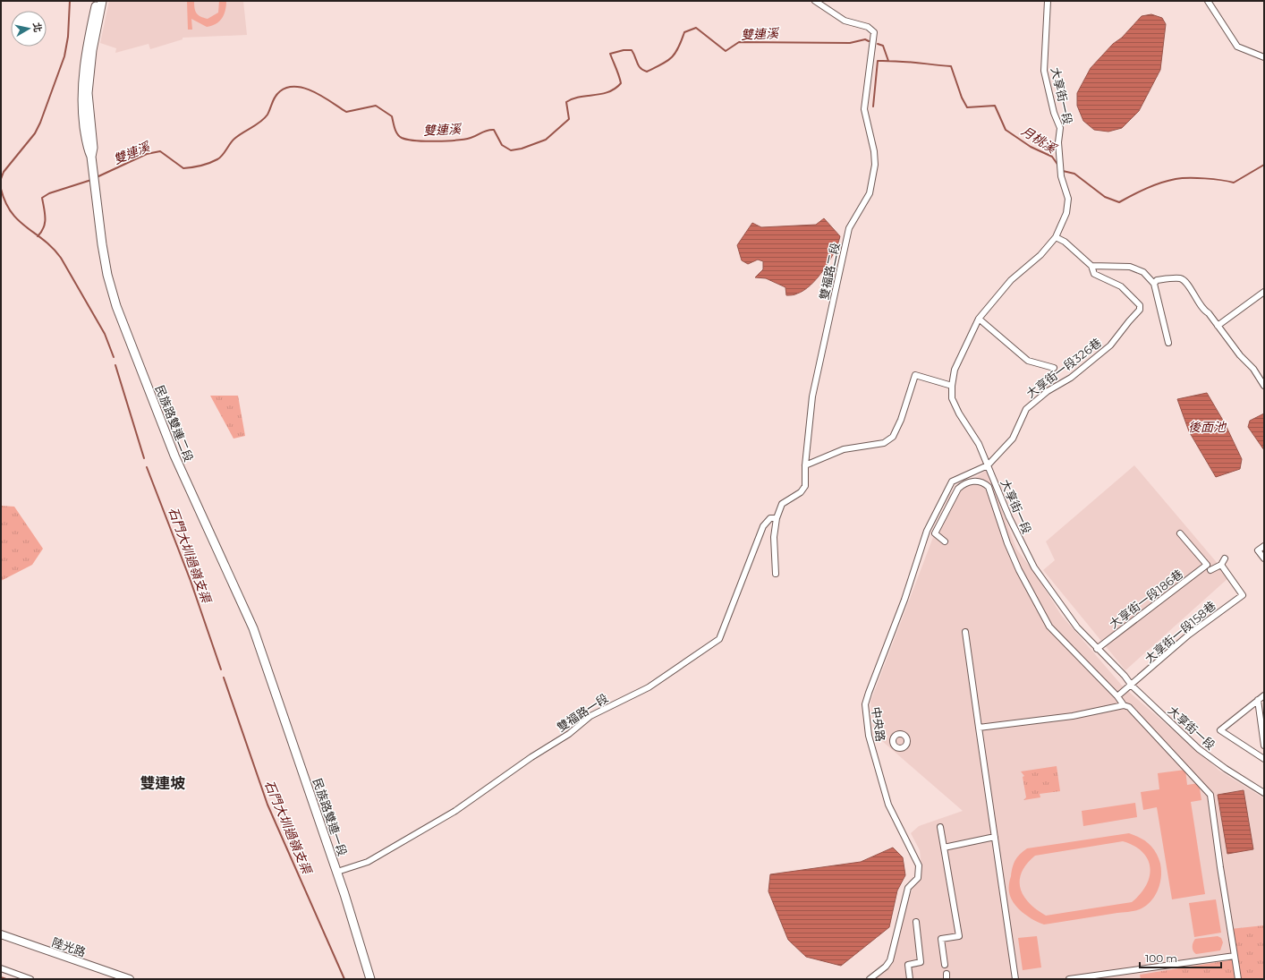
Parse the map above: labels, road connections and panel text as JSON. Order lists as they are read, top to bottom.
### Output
{
  "streets": {
    "main road": ["民族路雙連二段", "民族路雙連一段"],
    "street": [
      "大享街一段",
      "雙福路二段",
      "大享街一段326巷",
      "大享街一段186巷",
      "大享街一段158巷",
      "雙福路一段",
      "中央路",
      "陸光路"
    ]
  },
  "crossings": [
    ["大享街一段", "大享街一段326巷"],
    ["大享街一段", "大享街一段186巷"],
    ["大享街一段", "大享街一段158巷"],
    ["大享街一段", "中央路"],
    ["雙福路二段", "雙福路一段"],
    ["大享街一段326巷", "中央路"],
    ["民族路雙連二段", "民族路雙連一段"],
    ["雙福路一段", "民族路雙連一段"]
  ],
  "districts": ["雙連坡"],
  "water": [
    "雙連溪",
    "月桃溪",
    "後面池",
    "石門大圳過嶺支渠"
  ],
  "scale_bar": "100 m",
  "north": "right"
}
